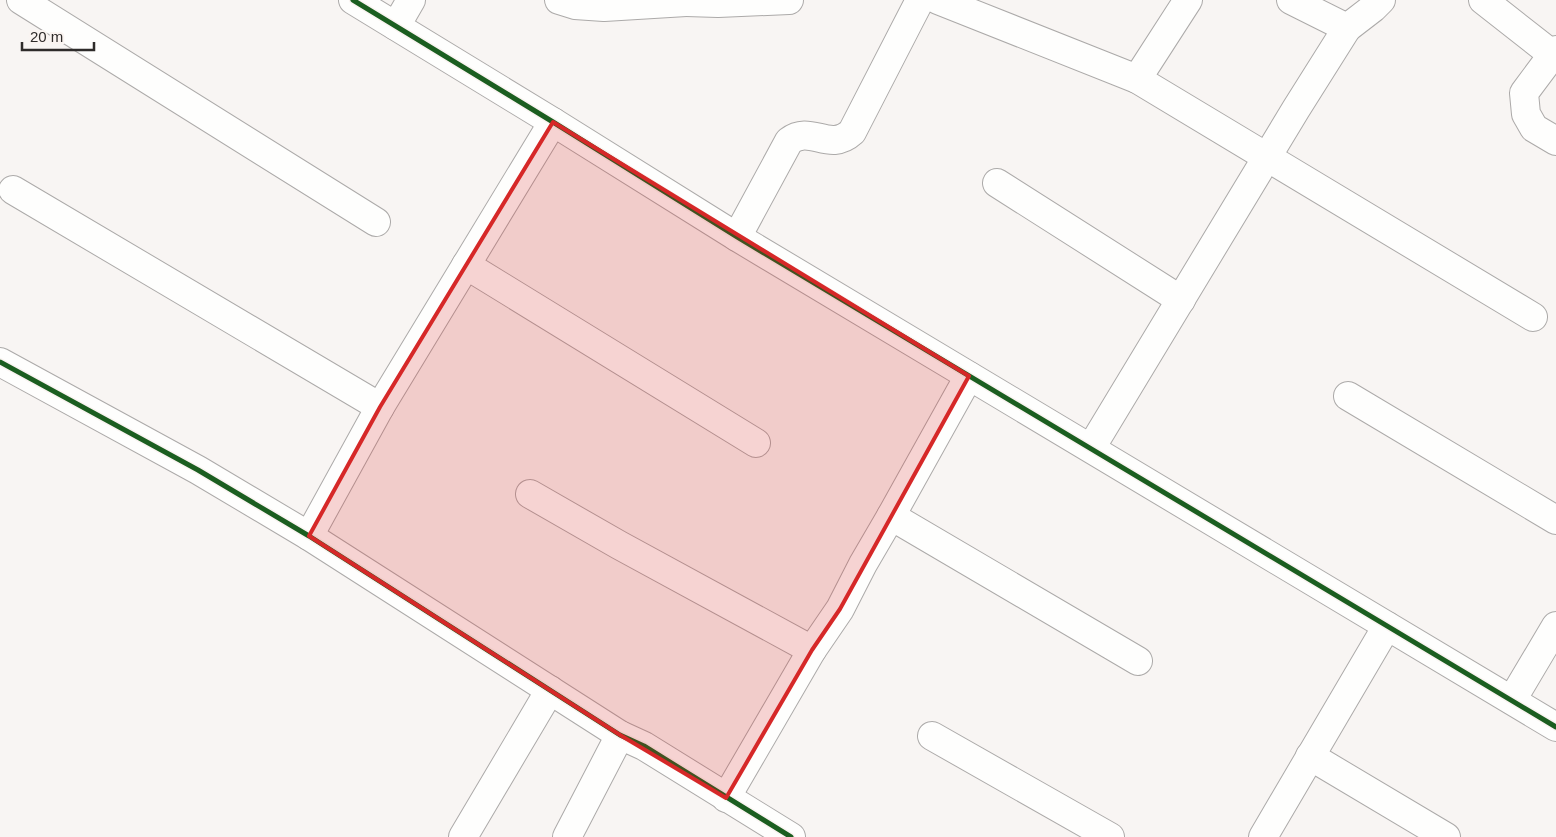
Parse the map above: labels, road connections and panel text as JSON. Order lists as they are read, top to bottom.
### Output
{
  "scale_bar": "20 m"
}
